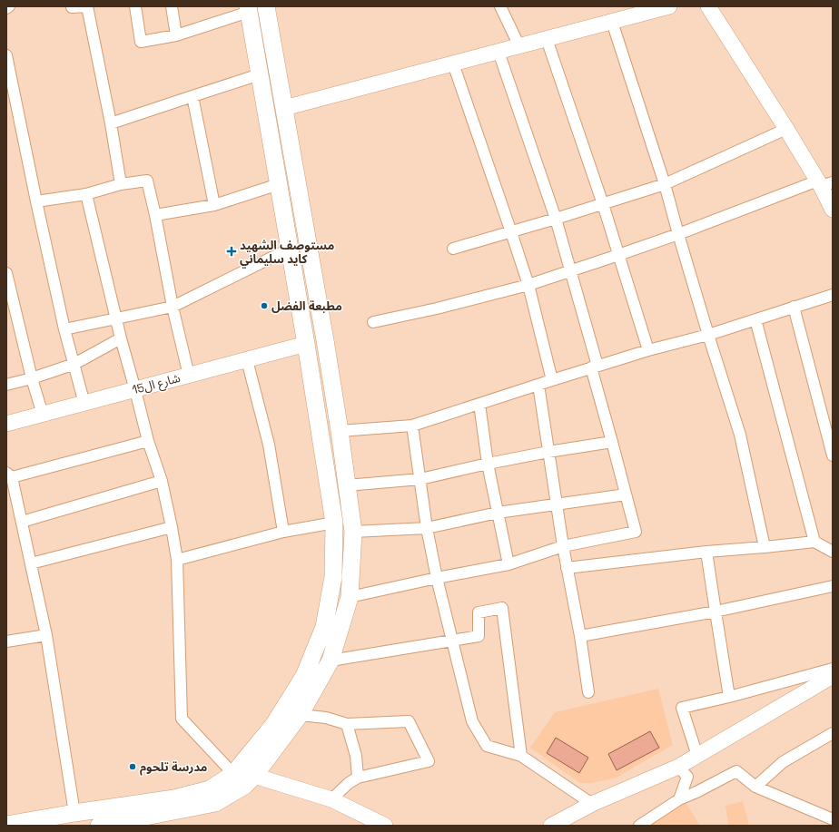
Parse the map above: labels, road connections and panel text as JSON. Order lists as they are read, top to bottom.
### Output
{
  "streets": {
    "street": ["شارع ال15"]
  },
  "places": {
    "health": ["مستوصف الشهيد كايد سليماني"],
    "other": ["مطبعة الفضل", "مدرسة تلحوم"]
  }
}
